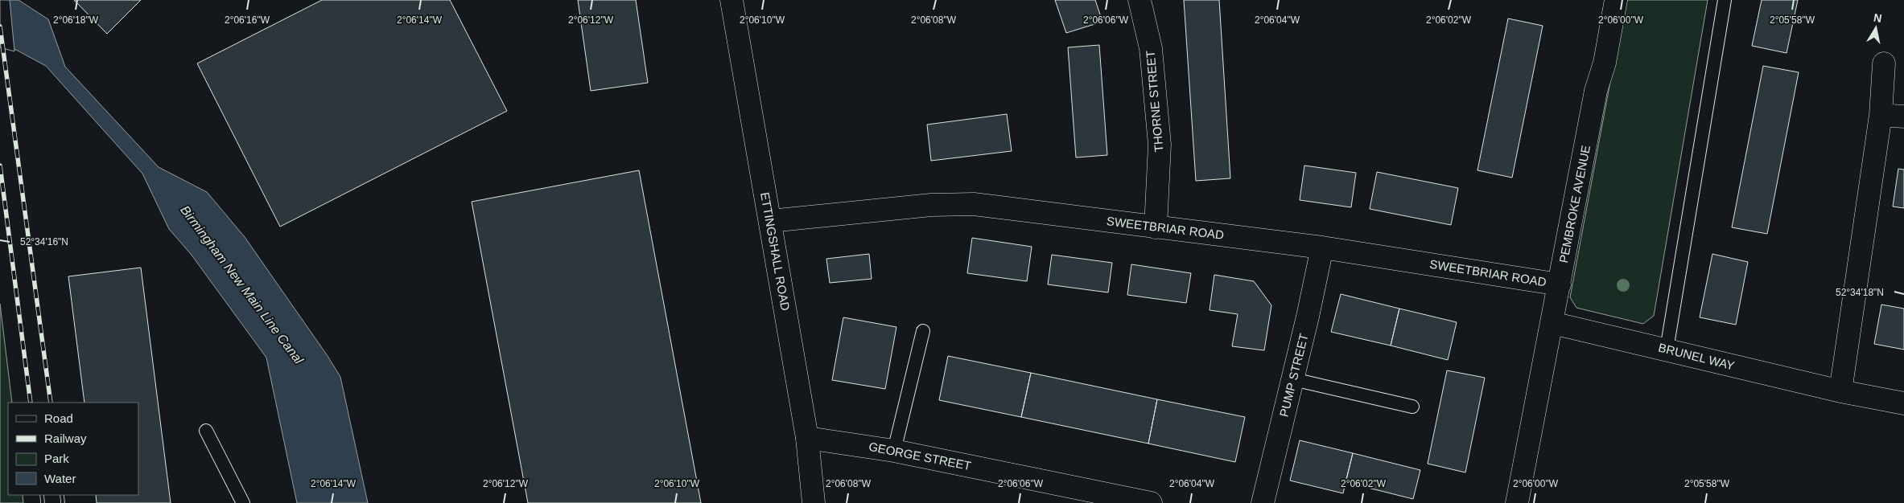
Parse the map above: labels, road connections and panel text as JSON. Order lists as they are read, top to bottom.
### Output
{
  "streets": {
    "street": [
      "THORNE STREET",
      "PEMBROKE AVENUE",
      "SWEETBRIAR ROAD",
      "ETTINGSHALL ROAD",
      "BRUNEL WAY",
      "PUMP STREET",
      "GEORGE STREET"
    ]
  },
  "crossings": [
    ["THORNE STREET", "SWEETBRIAR ROAD"],
    ["PEMBROKE AVENUE", "SWEETBRIAR ROAD"],
    ["PEMBROKE AVENUE", "BRUNEL WAY"],
    ["SWEETBRIAR ROAD", "ETTINGSHALL ROAD"],
    ["SWEETBRIAR ROAD", "PUMP STREET"],
    ["ETTINGSHALL ROAD", "GEORGE STREET"]
  ],
  "water": ["Birmingham New Main Line Canal"],
  "legend": [
    "Road",
    "Railway",
    "Park",
    "Water"
  ],
  "north": "top",
  "coordinates": [
    "2°06'18\"W",
    "2°06'16\"W",
    "2°06'14\"W",
    "2°06'12\"W",
    "2°06'10\"W",
    "2°06'08\"W",
    "2°06'06\"W",
    "2°06'04\"W",
    "2°06'02\"W",
    "2°06'00\"W",
    "2°05'58\"W",
    "52°34'16\"N",
    "52°34'18\"N"
  ]
}
